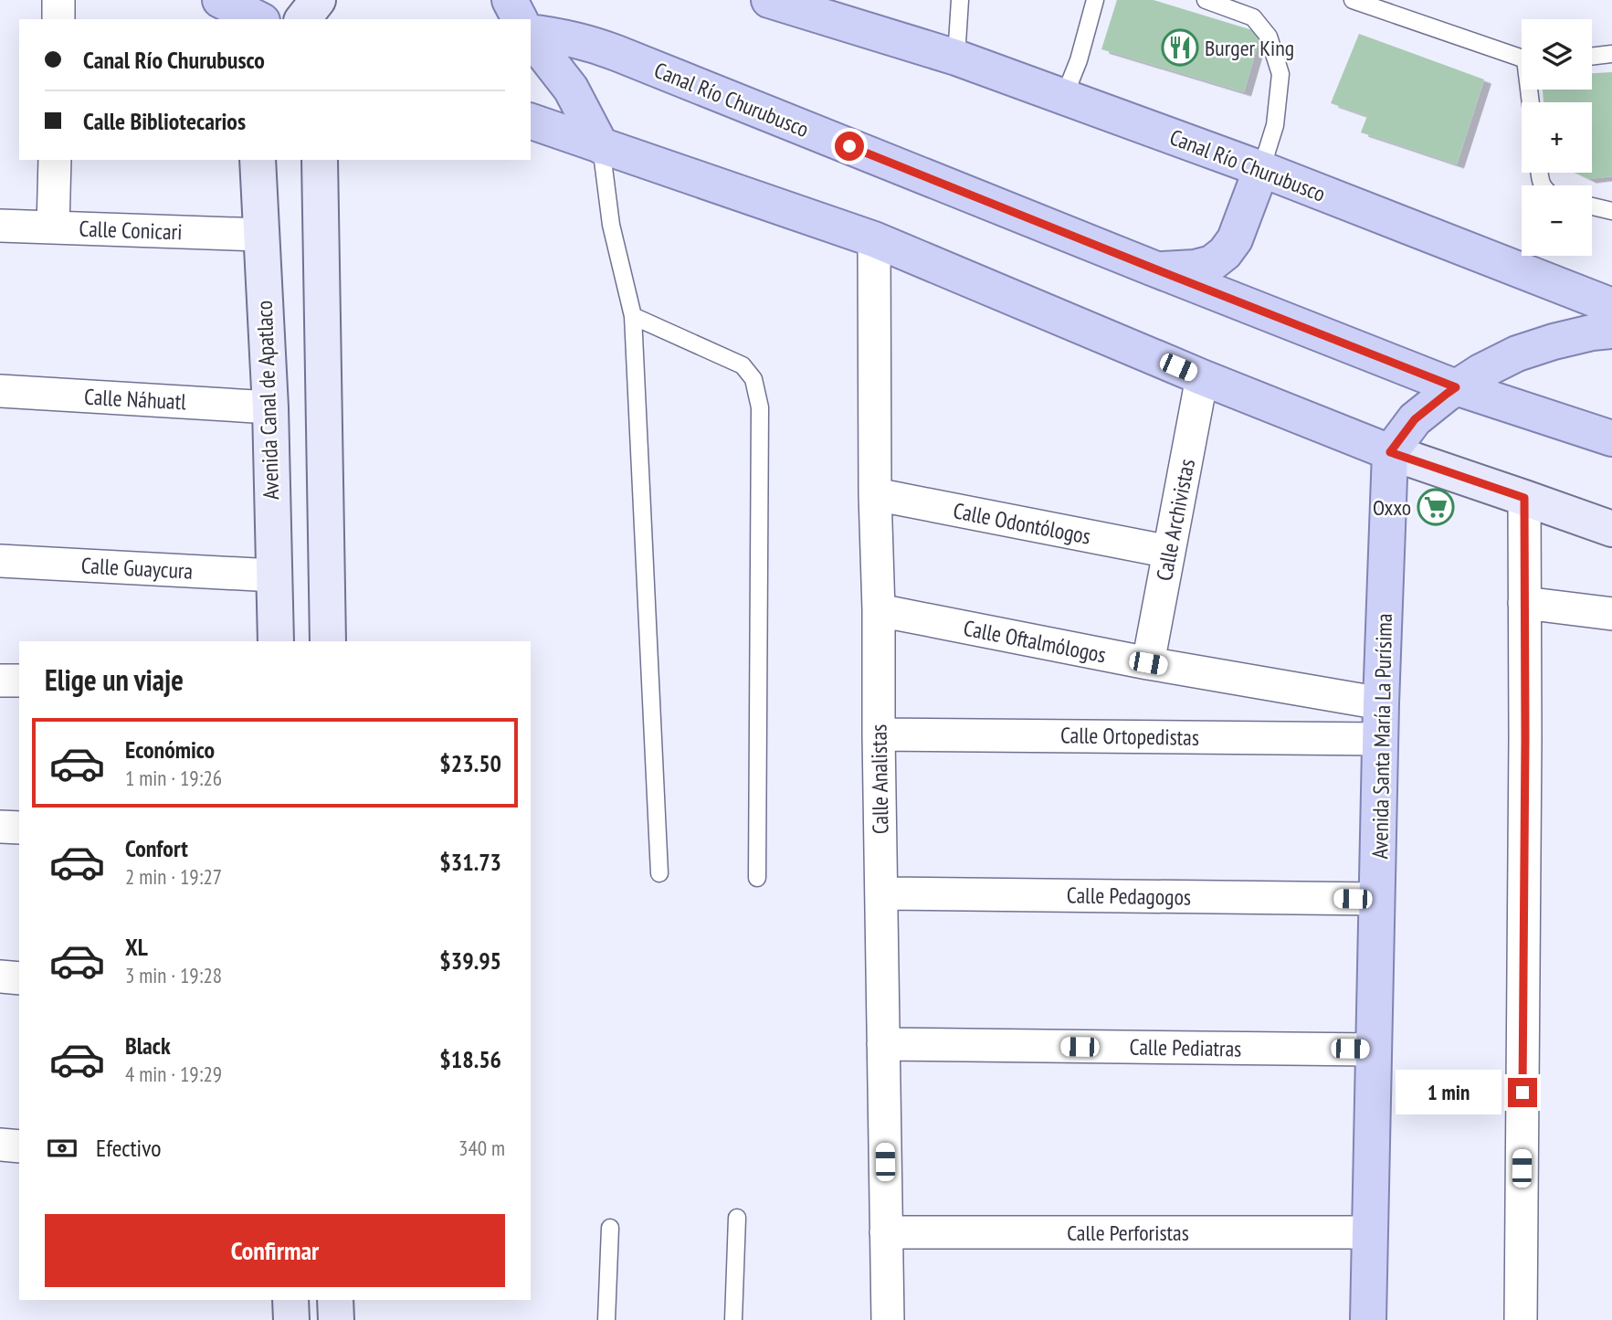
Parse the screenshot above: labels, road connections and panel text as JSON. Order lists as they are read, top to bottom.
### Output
{
  "streets": {
    "main road": ["Canal Río Churubusco", "Avenida Santa María La Purísima"],
    "street": [
      "Calle Conicari",
      "Calle Náhuatl",
      "Avenida Canal de Apatlaco",
      "Calle Archivistas",
      "Calle Odontólogos",
      "Calle Guaycura",
      "Calle Oftalmólogos",
      "Calle Ortopedistas",
      "Calle Analistas",
      "Calle Pedagogos",
      "Calle Pediatras",
      "Calle Perforistas"
    ]
  },
  "crossings": [
    ["Calle Conicari", "Avenida Canal de Apatlaco"],
    ["Calle Náhuatl", "Avenida Canal de Apatlaco"],
    ["Avenida Canal de Apatlaco", "Calle Guaycura"],
    ["Calle Archivistas", "Calle Odontólogos"],
    ["Calle Archivistas", "Calle Oftalmólogos"],
    ["Calle Odontólogos", "Calle Analistas"],
    ["Calle Oftalmólogos", "Avenida Santa María La Purísima"],
    ["Calle Oftalmólogos", "Calle Analistas"],
    ["Calle Ortopedistas", "Avenida Santa María La Purísima"],
    ["Calle Ortopedistas", "Calle Analistas"],
    ["Avenida Santa María La Purísima", "Calle Pedagogos"],
    ["Avenida Santa María La Purísima", "Calle Pediatras"],
    ["Avenida Santa María La Purísima", "Calle Perforistas"],
    ["Calle Analistas", "Calle Pedagogos"],
    ["Calle Analistas", "Calle Pediatras"],
    ["Calle Analistas", "Calle Perforistas"]
  ],
  "places": {
    "restaurant": ["Burger King"],
    "supermarket": ["Oxxo"]
  },
  "page": {
    "map_buttons": ["+", "−"],
    "banner": ["Canal Río Churubusco", "Calle Bibliotecarios"],
    "heading": "Elige un viaje",
    "list": [
      {
        "name": "Económico",
        "note": "1 min · 19:26",
        "value": "$23.50"
      },
      {
        "name": "Confort",
        "note": "2 min · 19:27",
        "value": "$31.73"
      },
      {
        "name": "XL",
        "note": "3 min · 19:28",
        "value": "$39.95"
      },
      {
        "name": "Black",
        "note": "4 min · 19:29",
        "value": "$18.56"
      }
    ],
    "bubble": "1 min",
    "pay": ["Efectivo", "340 m"],
    "buttons": "Confirmar"
  }
}
